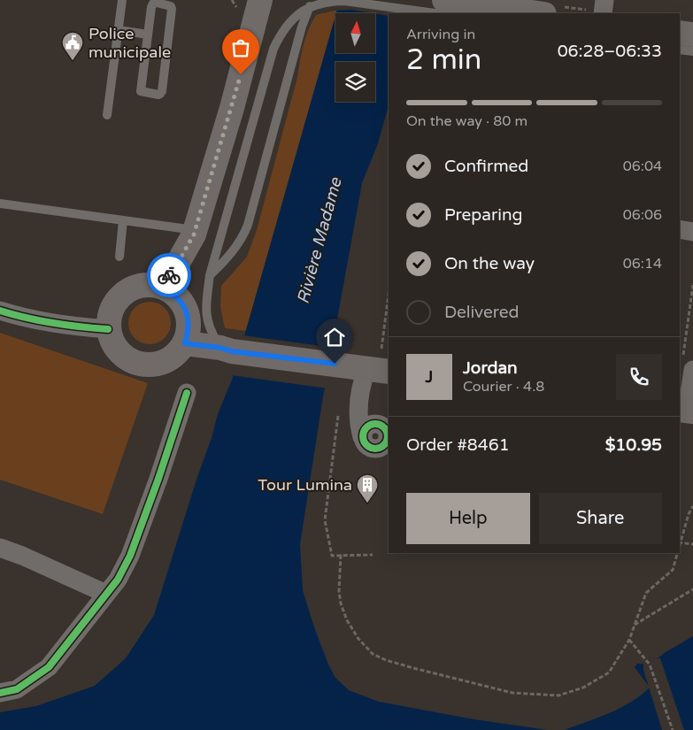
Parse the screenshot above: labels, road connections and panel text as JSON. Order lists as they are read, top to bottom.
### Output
{
  "water": ["Rivière Madame"],
  "places": {
    "public building": ["Police municipale"],
    "building": ["Tour Lumina"]
  },
  "north": "top",
  "page": {
    "heading": ["2 min", "Arriving in", "06:28–06:33"],
    "panel": [
      "Jordan",
      "Courier · 4.8",
      "Order #8461",
      "$10.95"
    ],
    "bar": "On the way · 80 m",
    "list": [
      ["Confirmed", "06:04"],
      ["Preparing", "06:06"],
      ["On the way", "06:14"],
      "Delivered"
    ],
    "round": "J",
    "buttons": ["Help", "Share"]
  }
}
